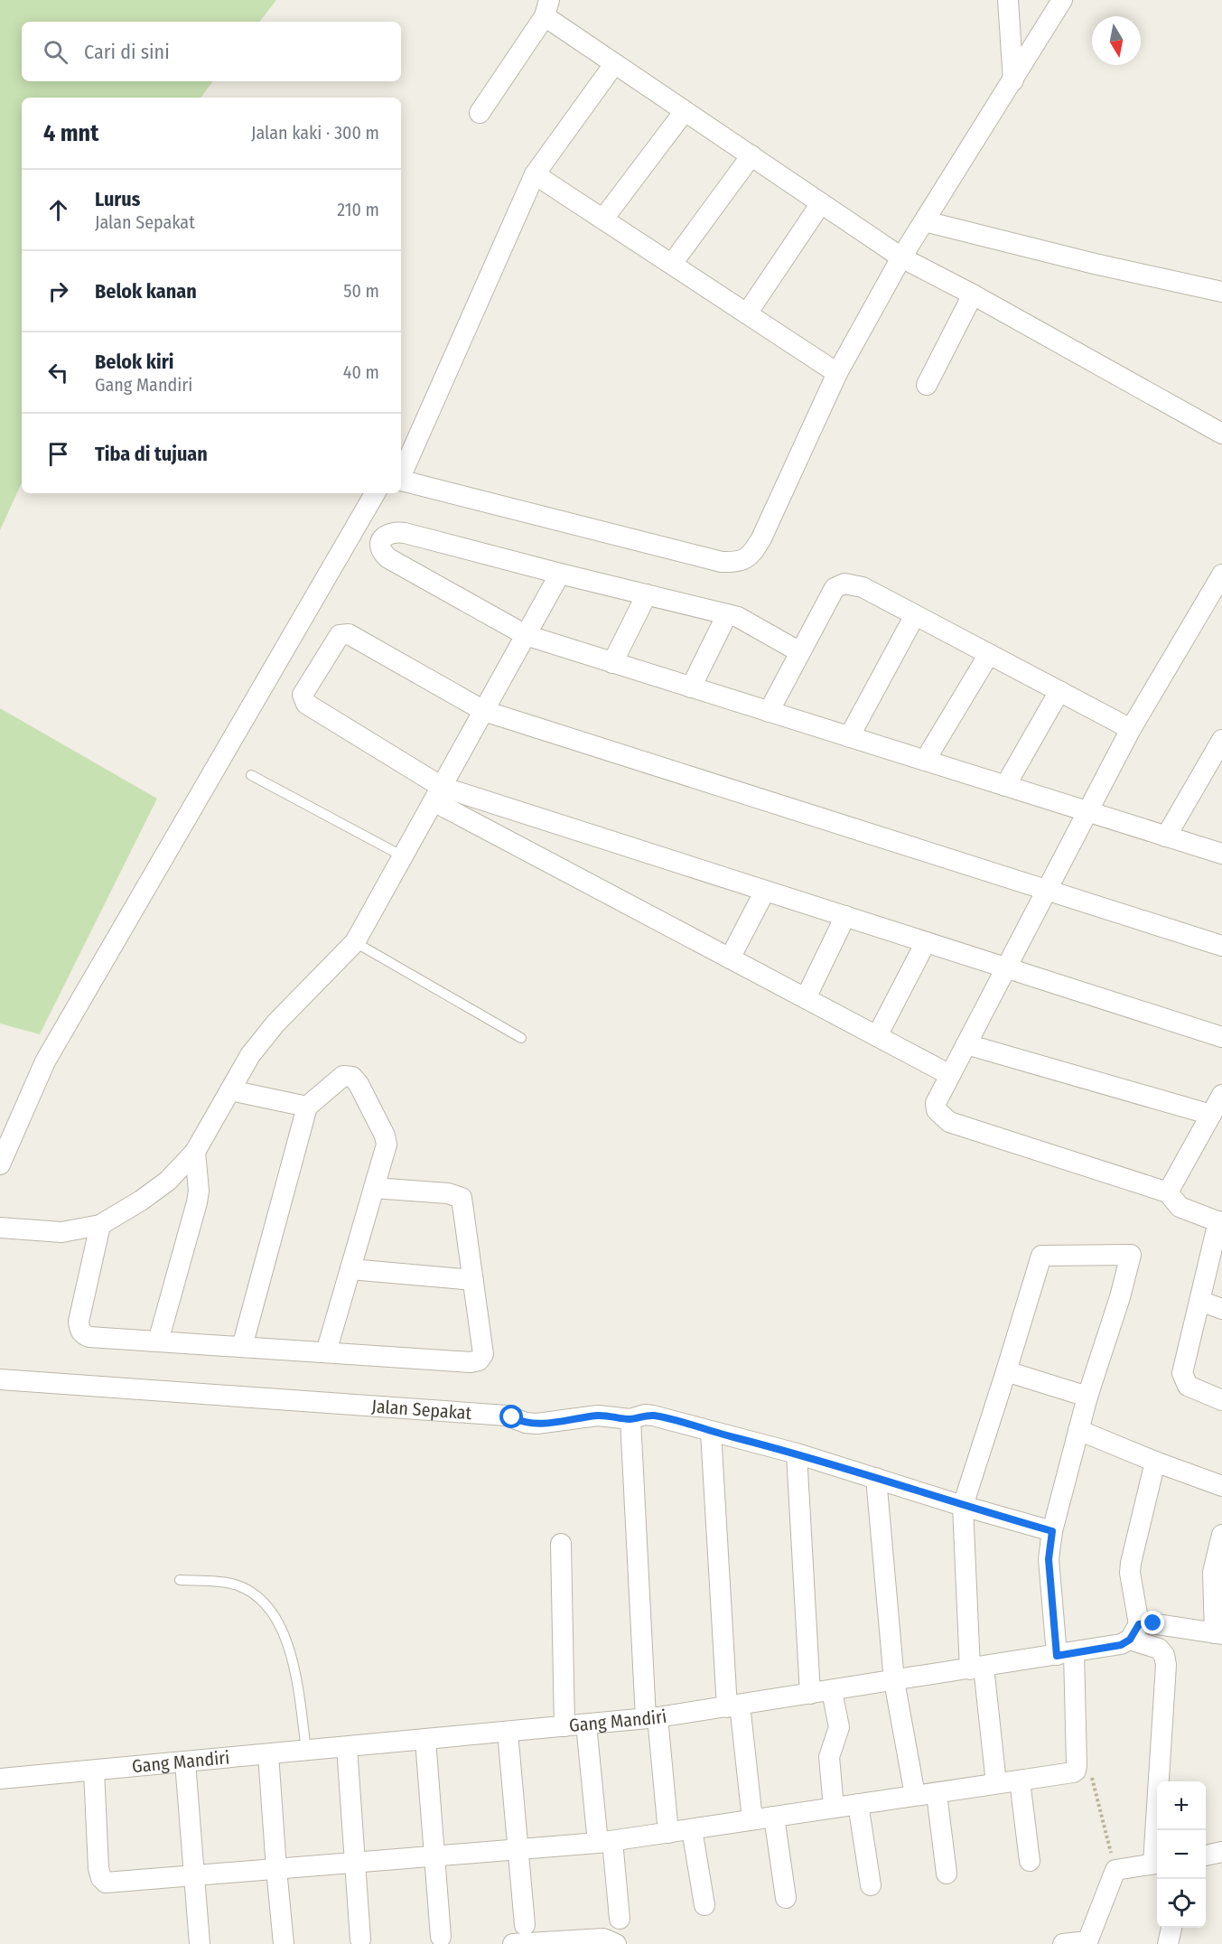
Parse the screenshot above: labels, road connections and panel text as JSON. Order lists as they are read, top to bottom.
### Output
{
  "streets": {
    "street": ["Jalan Sepakat", "Gang Mandiri"]
  },
  "north": "bottom",
  "page": {
    "search": "Cari di sini",
    "heading": ["4 mnt", "Jalan kaki · 300 m"],
    "list": [
      ["Lurus", "Jalan Sepakat", "210 m"],
      ["Belok kanan", "50 m"],
      ["Belok kiri", "Gang Mandiri", "40 m"],
      "Tiba di tujuan"
    ],
    "map_buttons": ["+", "−"]
  }
}
